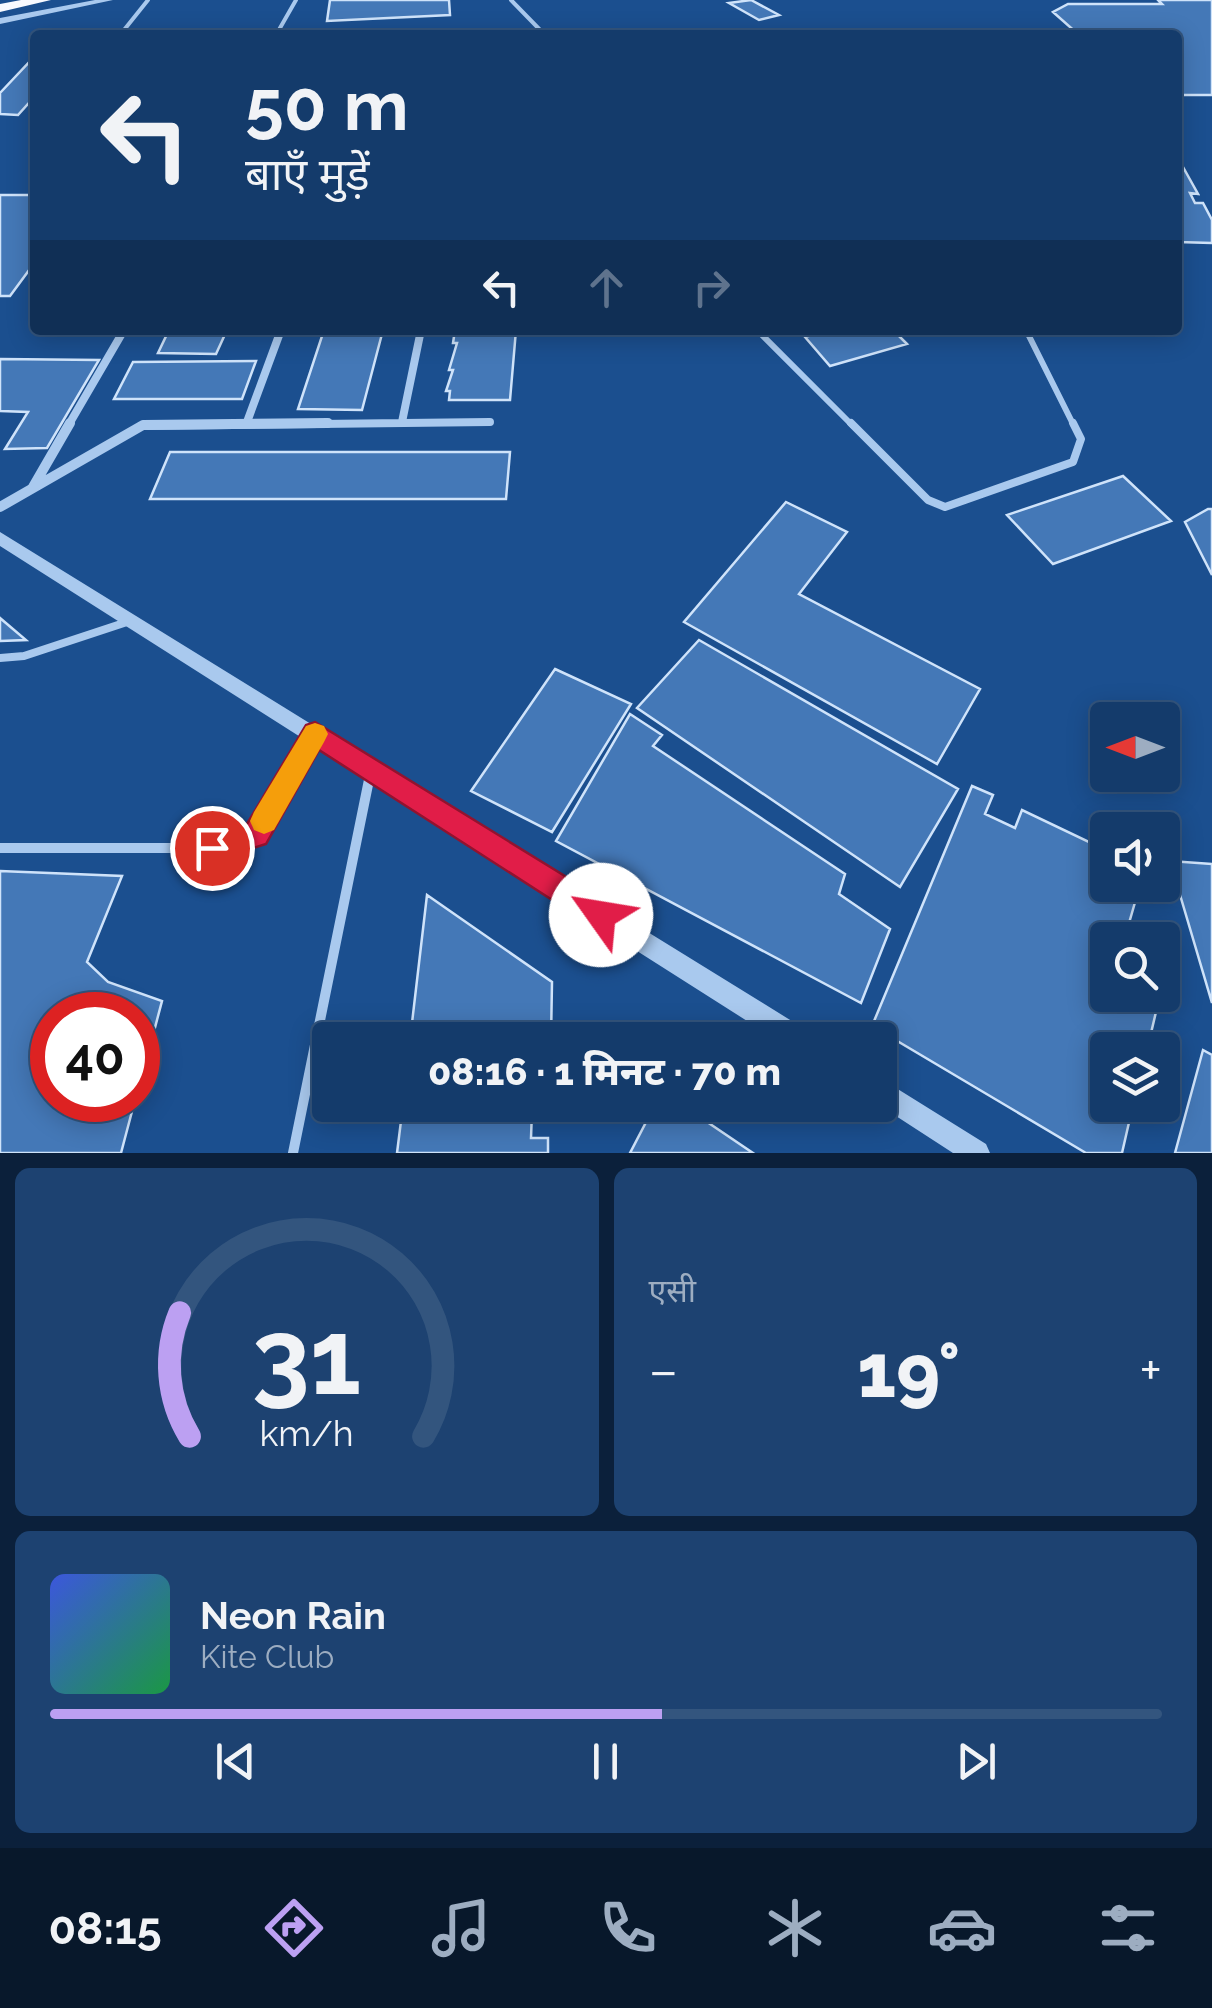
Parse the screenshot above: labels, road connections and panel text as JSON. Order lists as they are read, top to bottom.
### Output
{
  "north": "left",
  "page": {
    "turn": ["50 m", "बाएँ मुड़ें"],
    "limit": "40",
    "trip": "08:16 · 1 मिनट · 70 m",
    "tile": "एसी",
    "heat": ["−", "19°", "+"],
    "song": ["Neon Rain", "Kite Club"],
    "tabs": "08:15",
    "gauge": ["31", "km/h"]
  }
}
